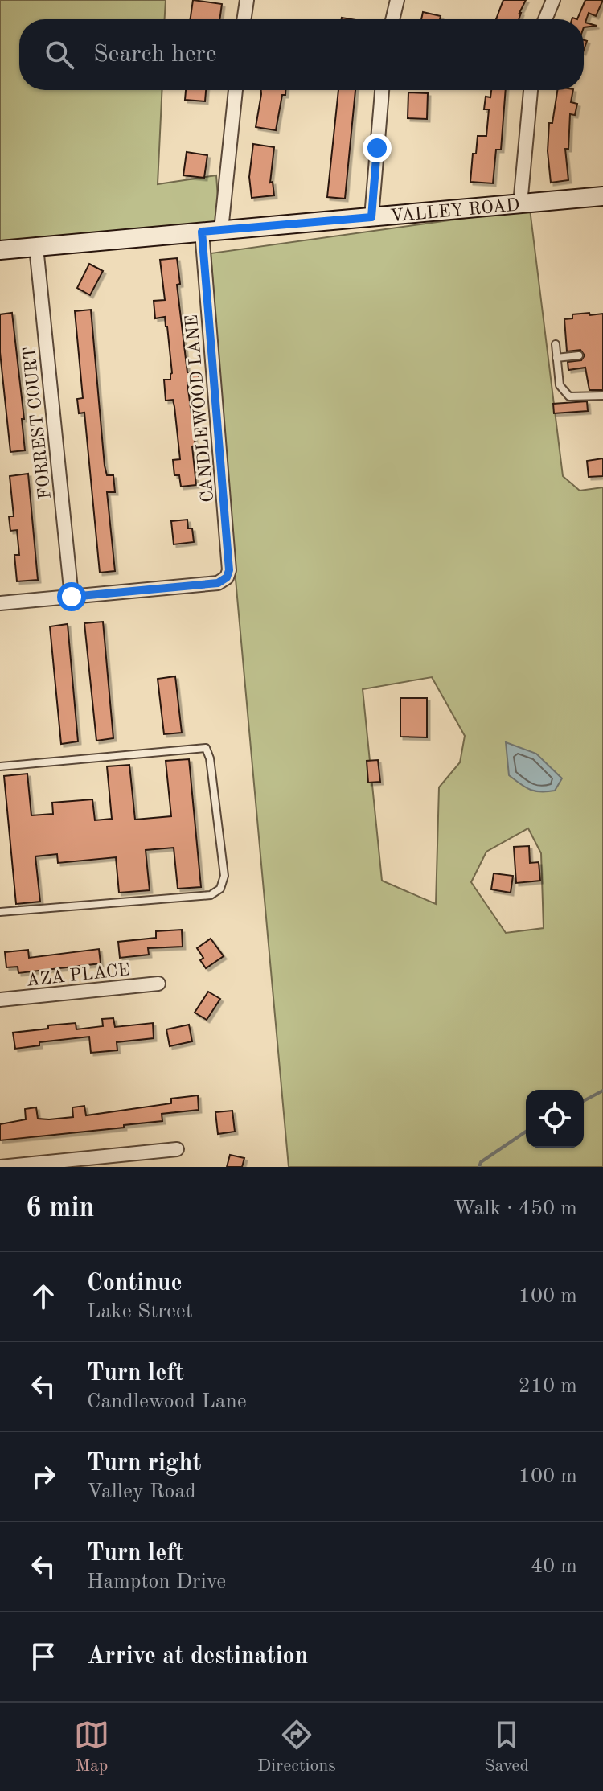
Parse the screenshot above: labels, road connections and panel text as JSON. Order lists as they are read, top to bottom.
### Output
{
  "streets": {
    "street": [
      "VALLEY ROAD",
      "CANDLEWOOD LANE",
      "FORREST COURT",
      "AZA PLACE"
    ]
  },
  "crossings": [
    ["VALLEY ROAD", "CANDLEWOOD LANE"],
    ["VALLEY ROAD", "FORREST COURT"],
    ["CANDLEWOOD LANE", "FORREST COURT"]
  ],
  "page": {
    "search": "Search here",
    "heading": ["6 min", "Walk · 450 m"],
    "list": [
      ["Continue", "Lake Street", "100 m"],
      ["Turn left", "Candlewood Lane", "210 m"],
      ["Turn right", "Valley Road", "100 m"],
      ["Turn left", "Hampton Drive", "40 m"],
      "Arrive at destination"
    ],
    "nav": ["Map", "Directions", "Saved"]
  }
}
